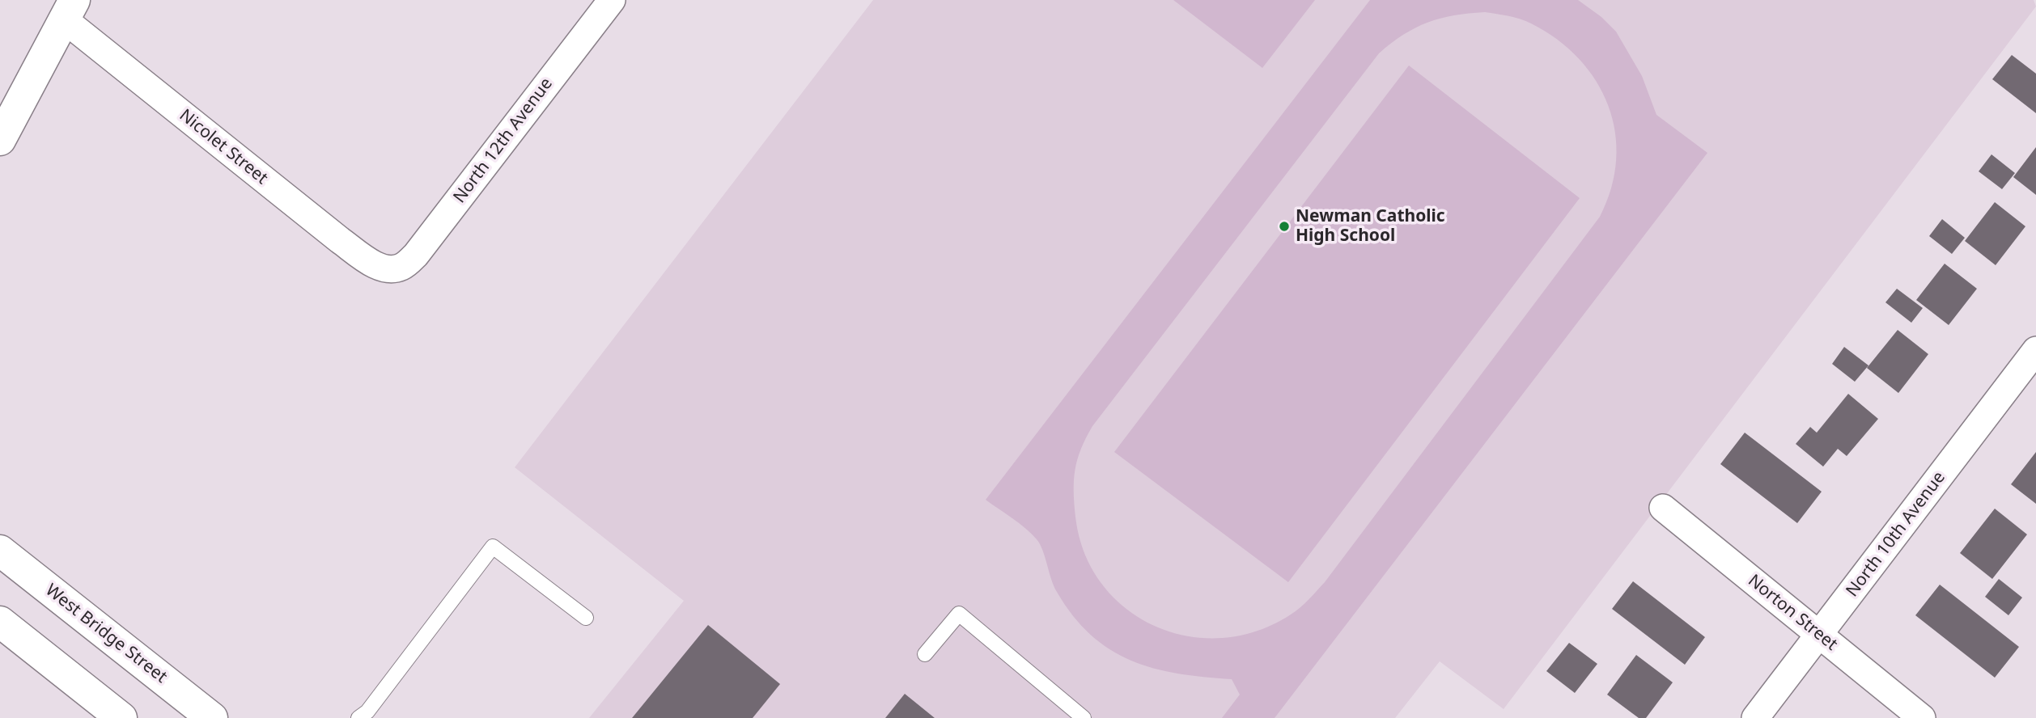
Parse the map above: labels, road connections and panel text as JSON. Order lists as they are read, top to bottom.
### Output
{
  "streets": {
    "main road": ["West Bridge Street"],
    "street": [
      "North 12th Avenue",
      "Nicolet Street",
      "North 10th Avenue",
      "Norton Street"
    ]
  },
  "crossings": [
    ["North 12th Avenue", "Nicolet Street"],
    ["North 10th Avenue", "Norton Street"]
  ],
  "places": ["Newman Catholic High School"]
}
